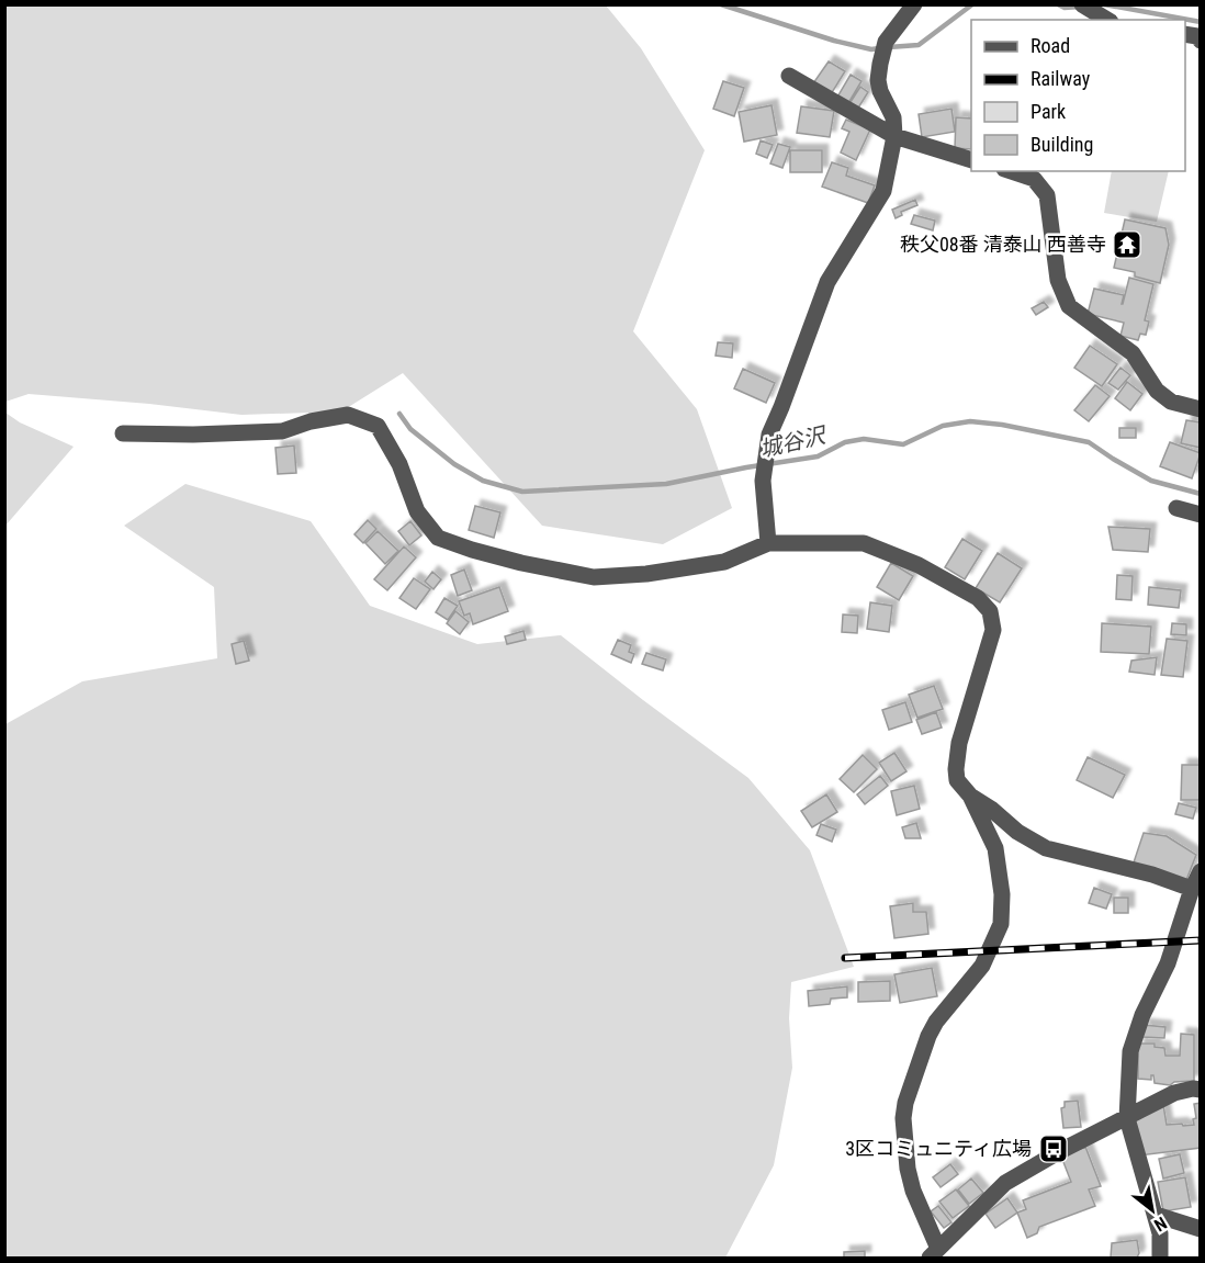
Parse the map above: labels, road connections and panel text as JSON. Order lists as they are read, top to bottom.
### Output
{
  "water": ["城谷沢"],
  "places": {
    "temple": ["秩父08番 清泰山 西善寺"],
    "bus stop": ["3区コミュニティ広場"]
  },
  "legend": [
    "Road",
    "Railway",
    "Park",
    "Building"
  ],
  "north": "bottom right"
}
